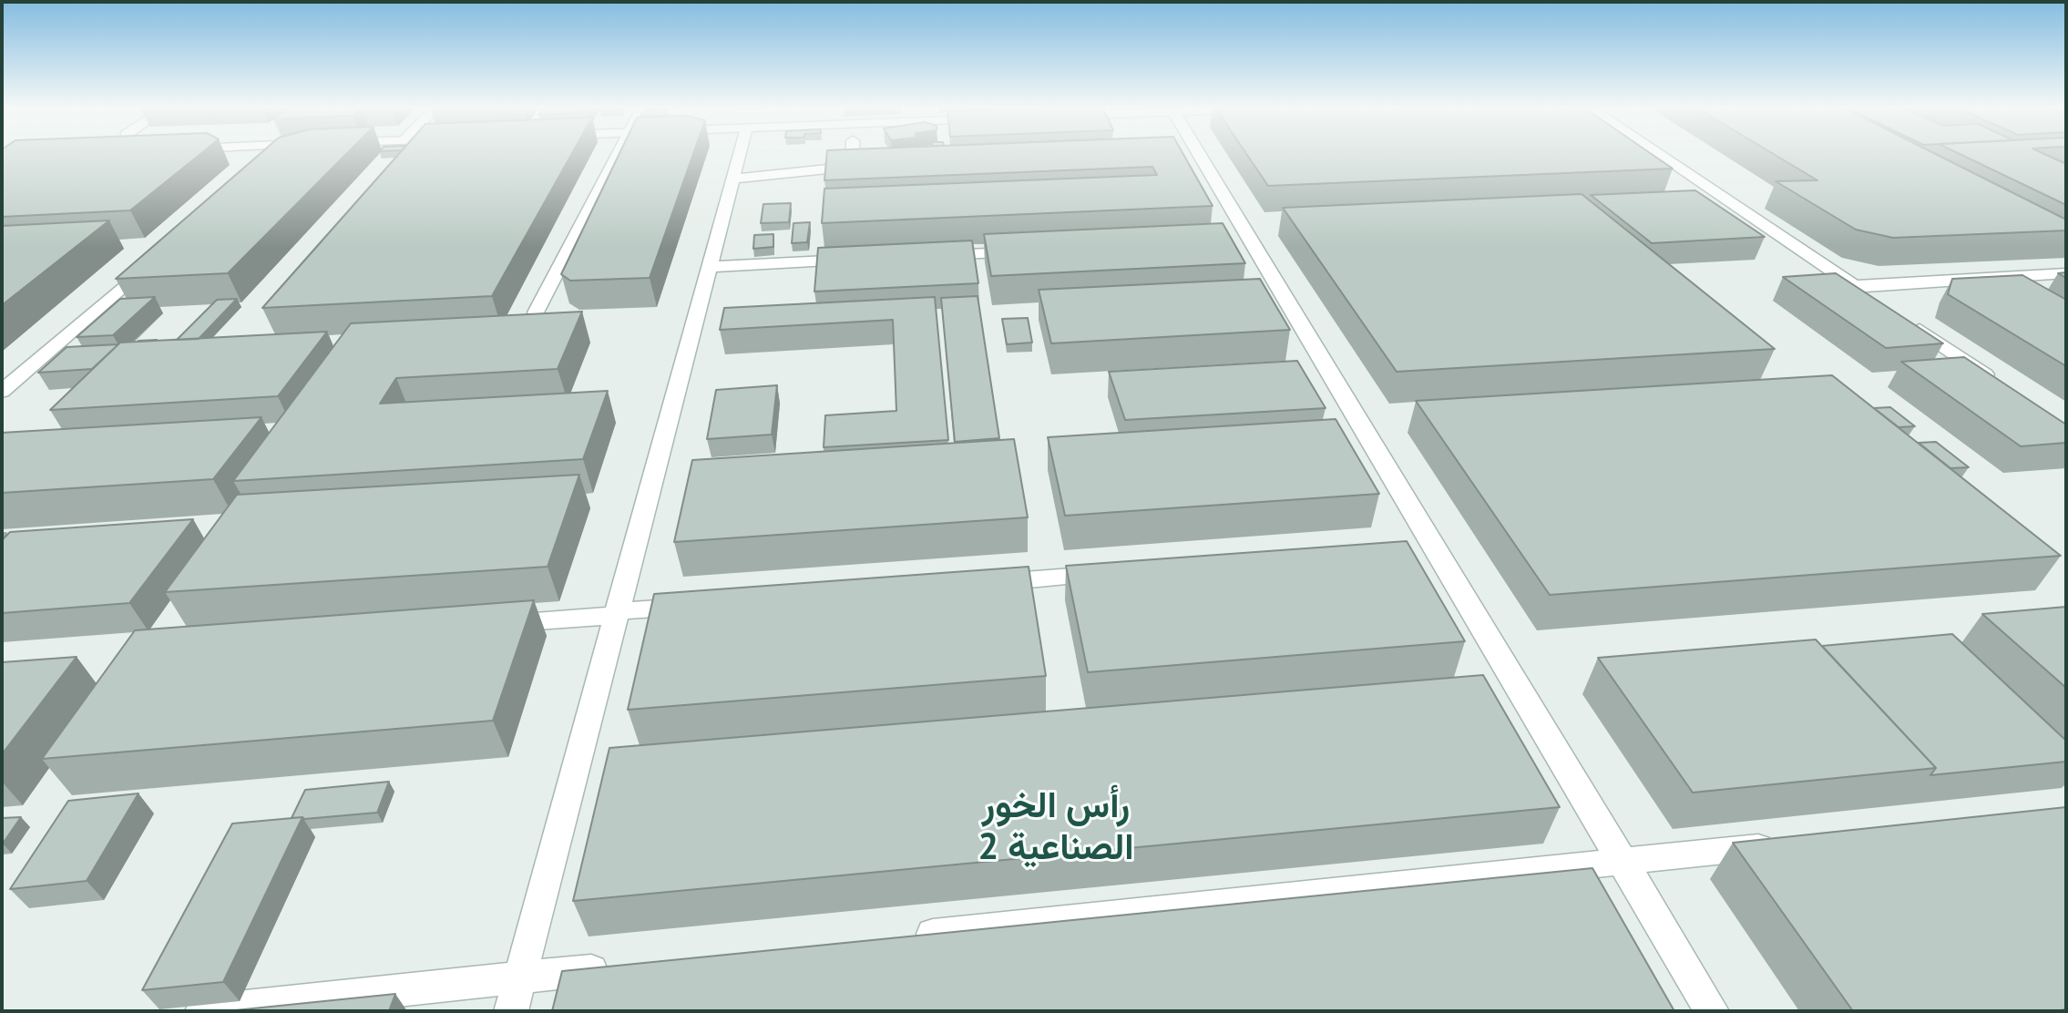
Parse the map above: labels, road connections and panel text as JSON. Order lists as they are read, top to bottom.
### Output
{
  "districts": ["رأس الخور الصناعية 2"]
}
